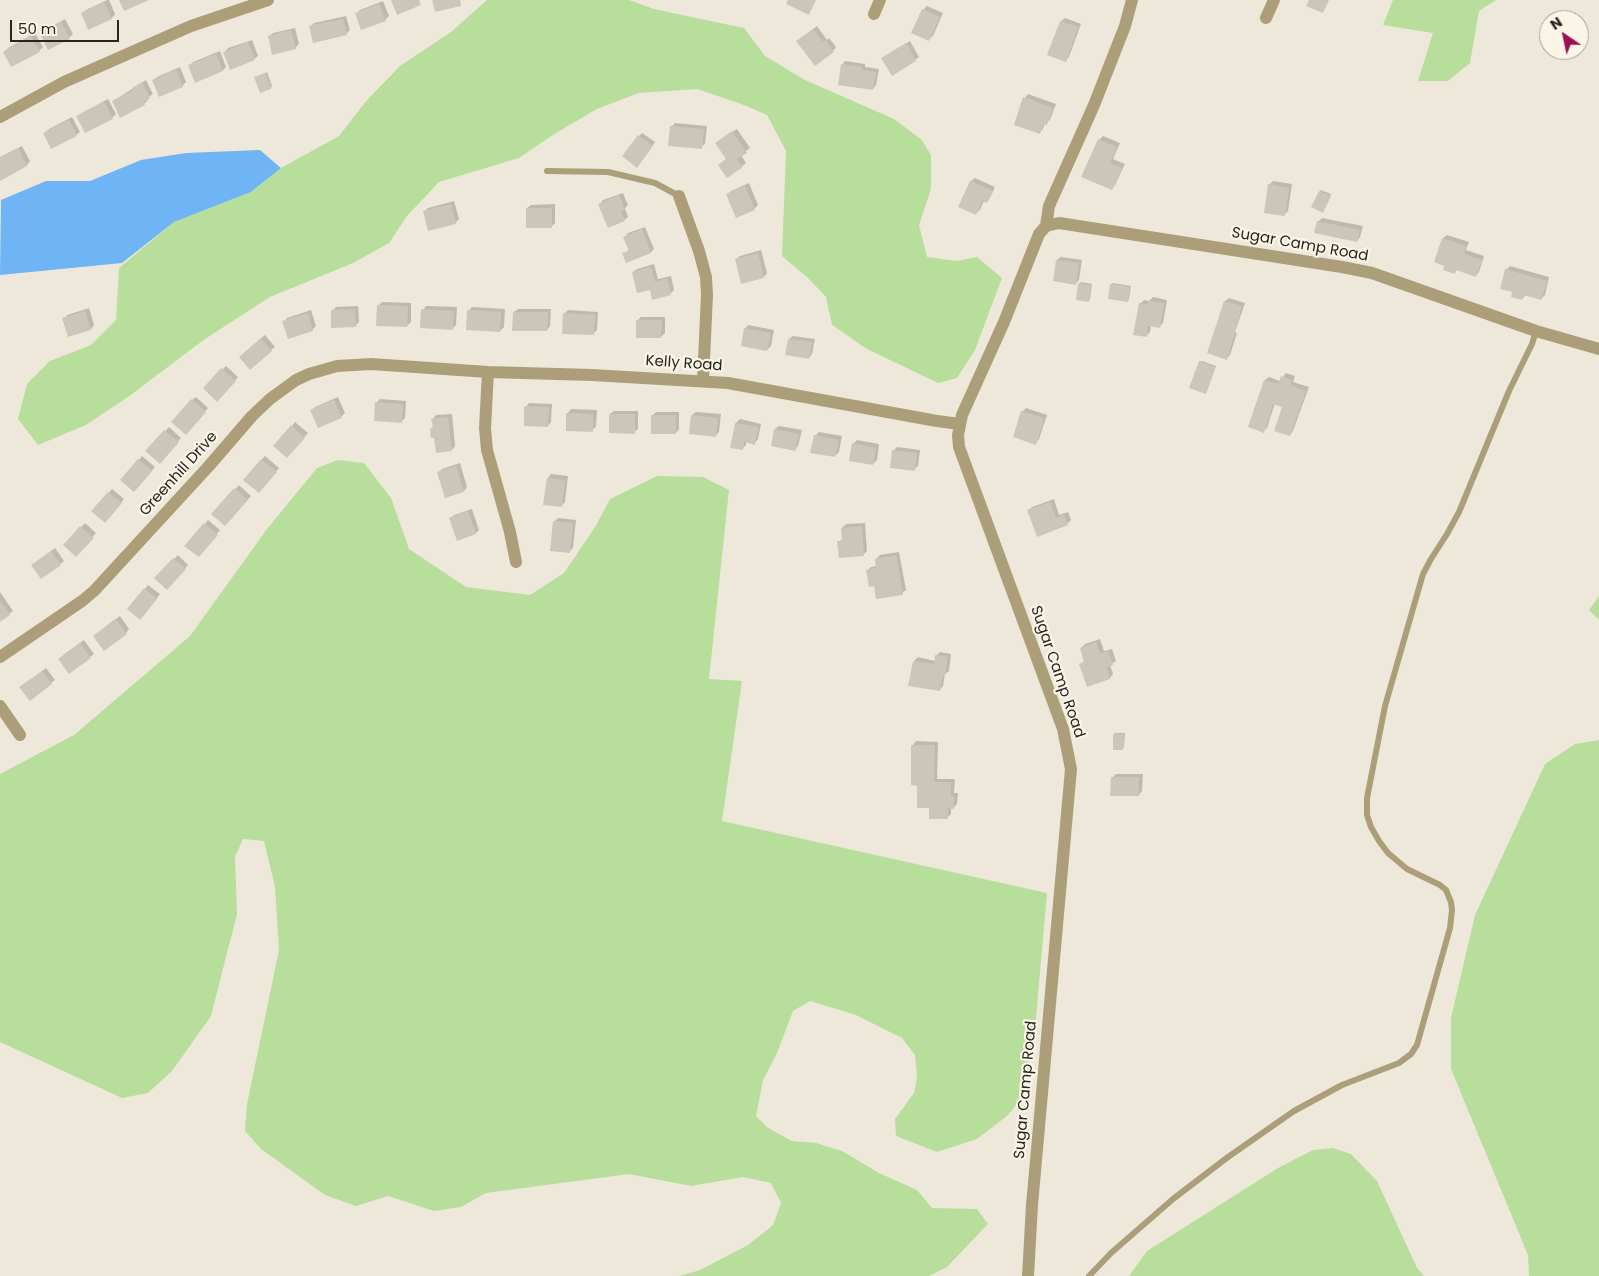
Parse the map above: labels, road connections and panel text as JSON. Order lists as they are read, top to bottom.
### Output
{
  "streets": {
    "street": ["Sugar Camp Road", "Kelly Road", "Greenhill Drive"]
  },
  "crossings": [
    ["Sugar Camp Road", "Kelly Road"],
    ["Kelly Road", "Greenhill Drive"]
  ],
  "scale_bar": "50 m",
  "north": "top left"
}
